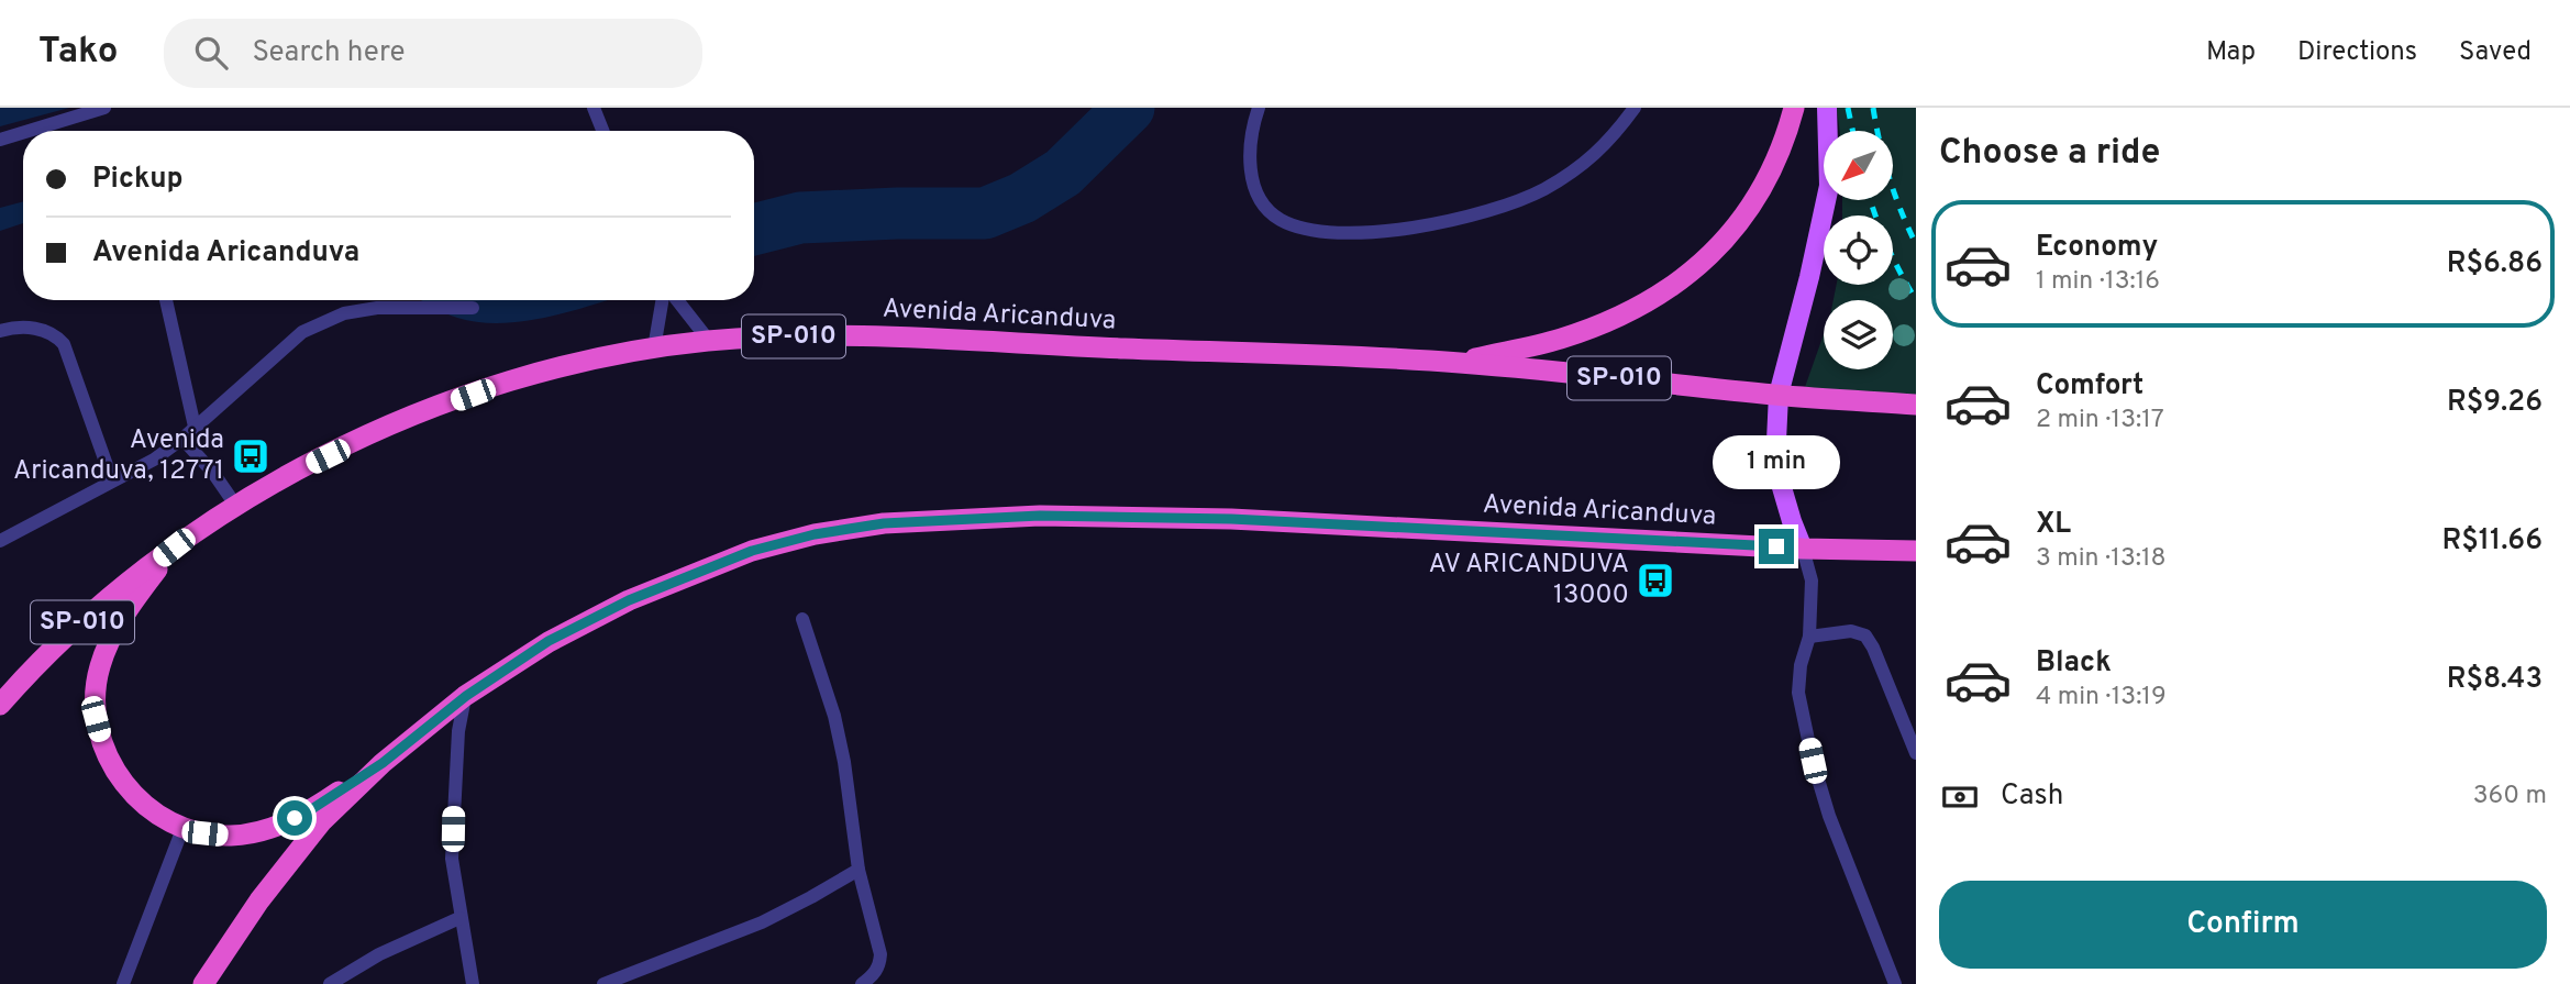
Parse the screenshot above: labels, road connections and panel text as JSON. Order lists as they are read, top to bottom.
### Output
{
  "streets": {
    "highway": ["Avenida Aricanduva", "SP-010"]
  },
  "places": {
    "bus stop": ["Avenida Aricanduva, 12771", "AV ARICANDUVA 13000"]
  },
  "north": "bottom left",
  "page": {
    "header": "Tako",
    "search": "Search here",
    "nav": ["Map", "Directions", "Saved"],
    "heading": "Choose a ride",
    "banner": ["Pickup", "Avenida Aricanduva"],
    "list": [
      {
        "name": "Economy",
        "note": "1 min · 13:16",
        "value": "R$6.86"
      },
      {
        "name": "Comfort",
        "note": "2 min · 13:17",
        "value": "R$9.26"
      },
      {
        "name": "XL",
        "note": "3 min · 13:18",
        "value": "R$11.66"
      },
      {
        "name": "Black",
        "note": "4 min · 13:19",
        "value": "R$8.43"
      }
    ],
    "bubble": "1 min",
    "pay": ["Cash", "360 m"],
    "buttons": "Confirm"
  }
}
